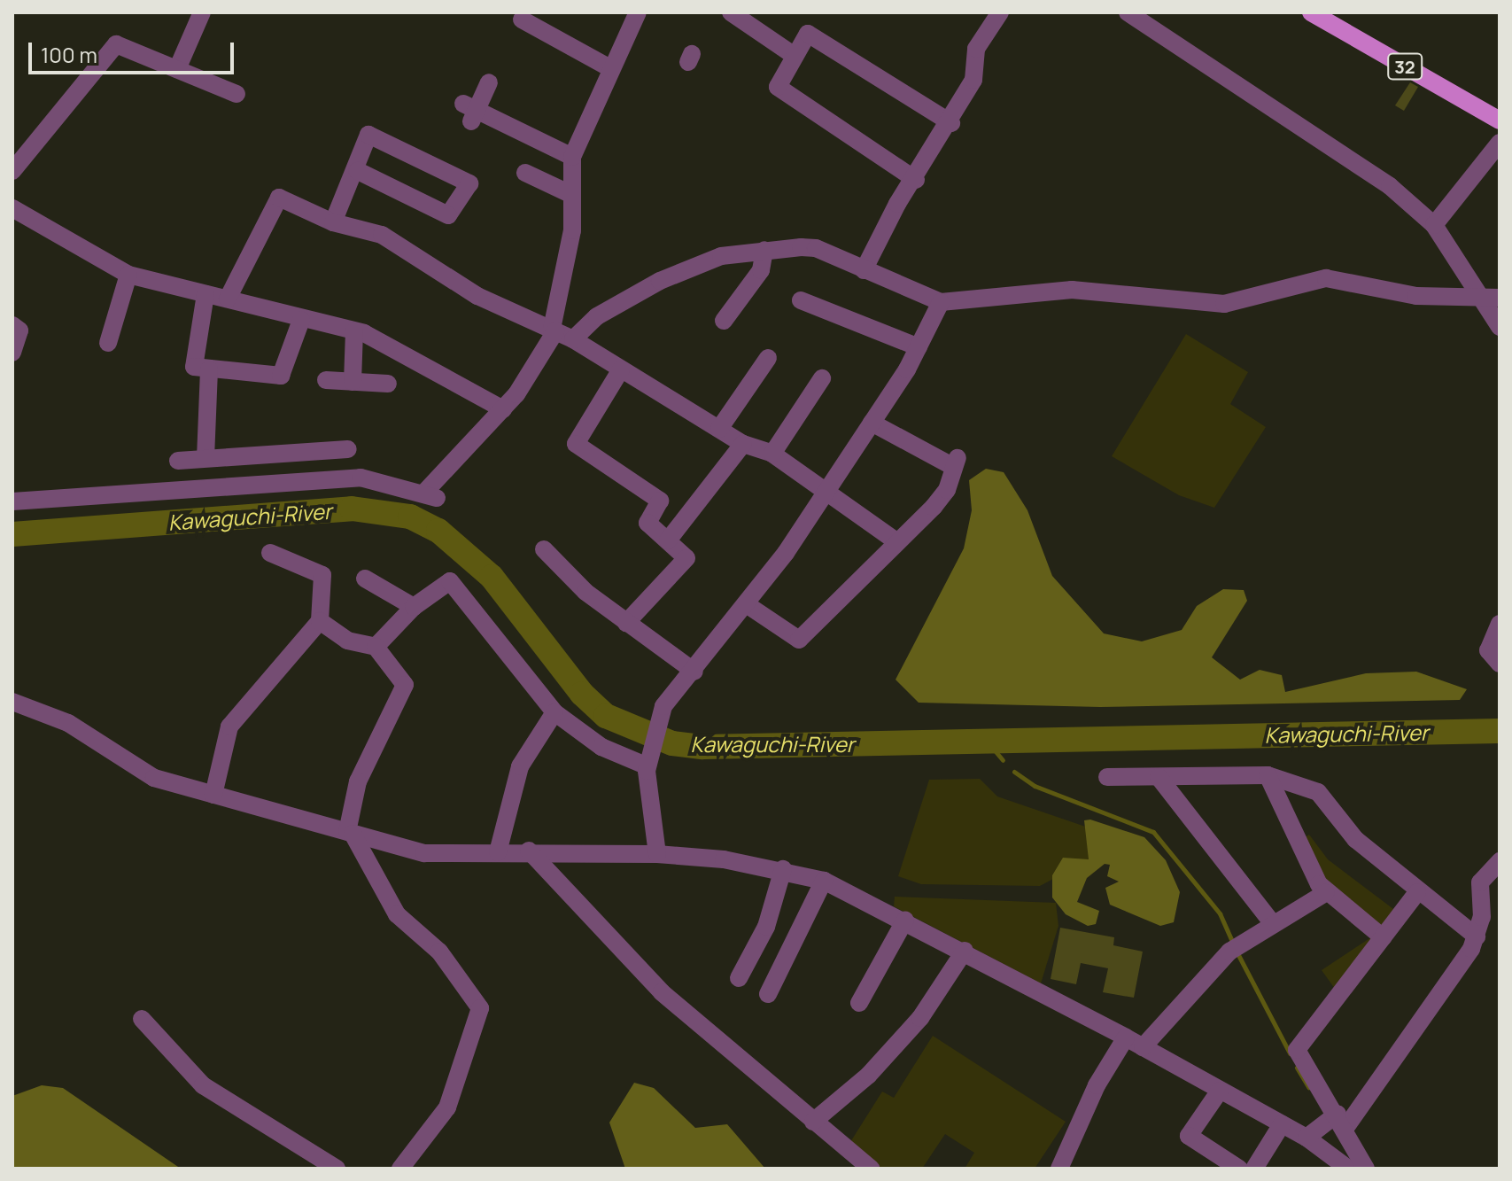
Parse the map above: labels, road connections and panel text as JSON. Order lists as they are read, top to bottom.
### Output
{
  "streets": {
    "main road": ["32"]
  },
  "water": ["Kawaguchi-River"],
  "scale_bar": "100 m"
}
